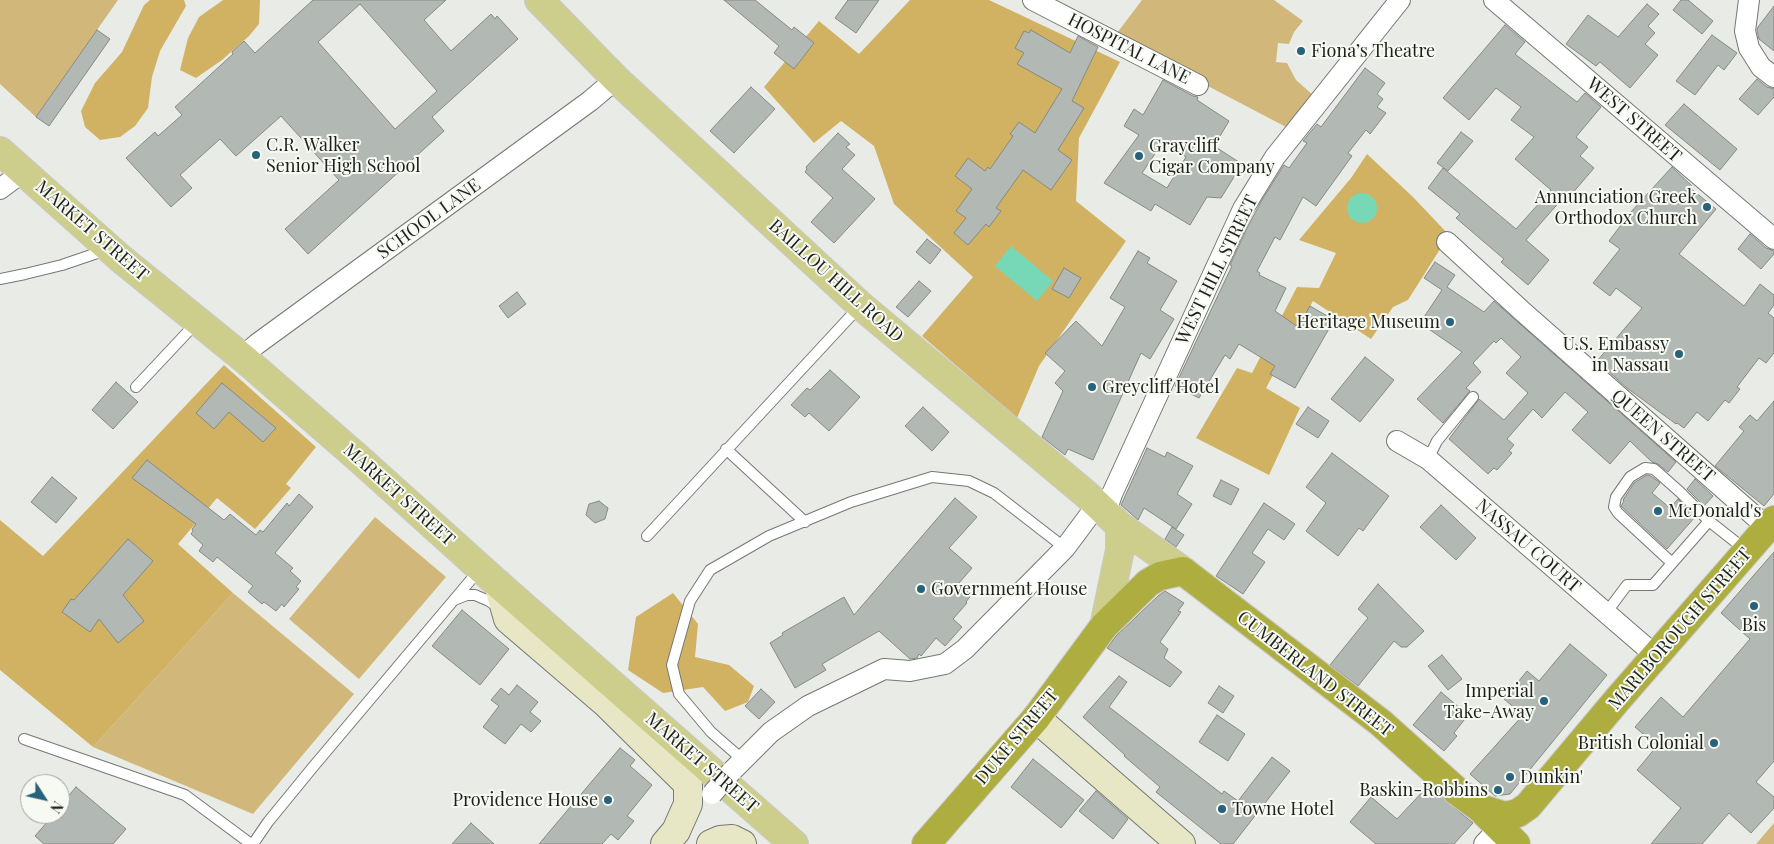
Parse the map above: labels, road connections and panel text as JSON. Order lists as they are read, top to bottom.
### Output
{
  "streets": {
    "highway": ["MARLBOROUGH STREET", "CUMBERLAND STREET", "DUKE STREET"],
    "main road": ["MARKET STREET", "BAILLOU HILL ROAD"],
    "street": [
      "HOSPITAL LANE",
      "WEST STREET",
      "SCHOOL LANE",
      "WEST HILL STREET",
      "QUEEN STREET",
      "NASSAU COURT"
    ]
  },
  "crossings": [
    ["SCHOOL LANE", "MARKET STREET"],
    ["SCHOOL LANE", "BAILLOU HILL ROAD"],
    ["WEST HILL STREET", "BAILLOU HILL ROAD"],
    ["WEST HILL STREET", "DUKE STREET"],
    ["BAILLOU HILL ROAD", "CUMBERLAND STREET"],
    ["BAILLOU HILL ROAD", "DUKE STREET"],
    ["QUEEN STREET", "MARLBOROUGH STREET"],
    ["NASSAU COURT", "MARLBOROUGH STREET"],
    ["MARLBOROUGH STREET", "CUMBERLAND STREET"],
    ["CUMBERLAND STREET", "DUKE STREET"]
  ],
  "places": [
    "Fiona’s Theatre",
    "C.R. Walker Senior High School",
    "Graycliff Cigar Company",
    "Annunciation Greek Orthodox Church",
    "Heritage Museum",
    "U.S. Embassy in Nassau",
    "Greycliff Hotel",
    "McDonald's",
    "Government House",
    "Bis",
    "Imperial Take-Away",
    "British Colonial",
    "Dunkin'",
    "Baskin-Robbins",
    "Providence House",
    "Towne Hotel"
  ],
  "north": "bottom right"
}
